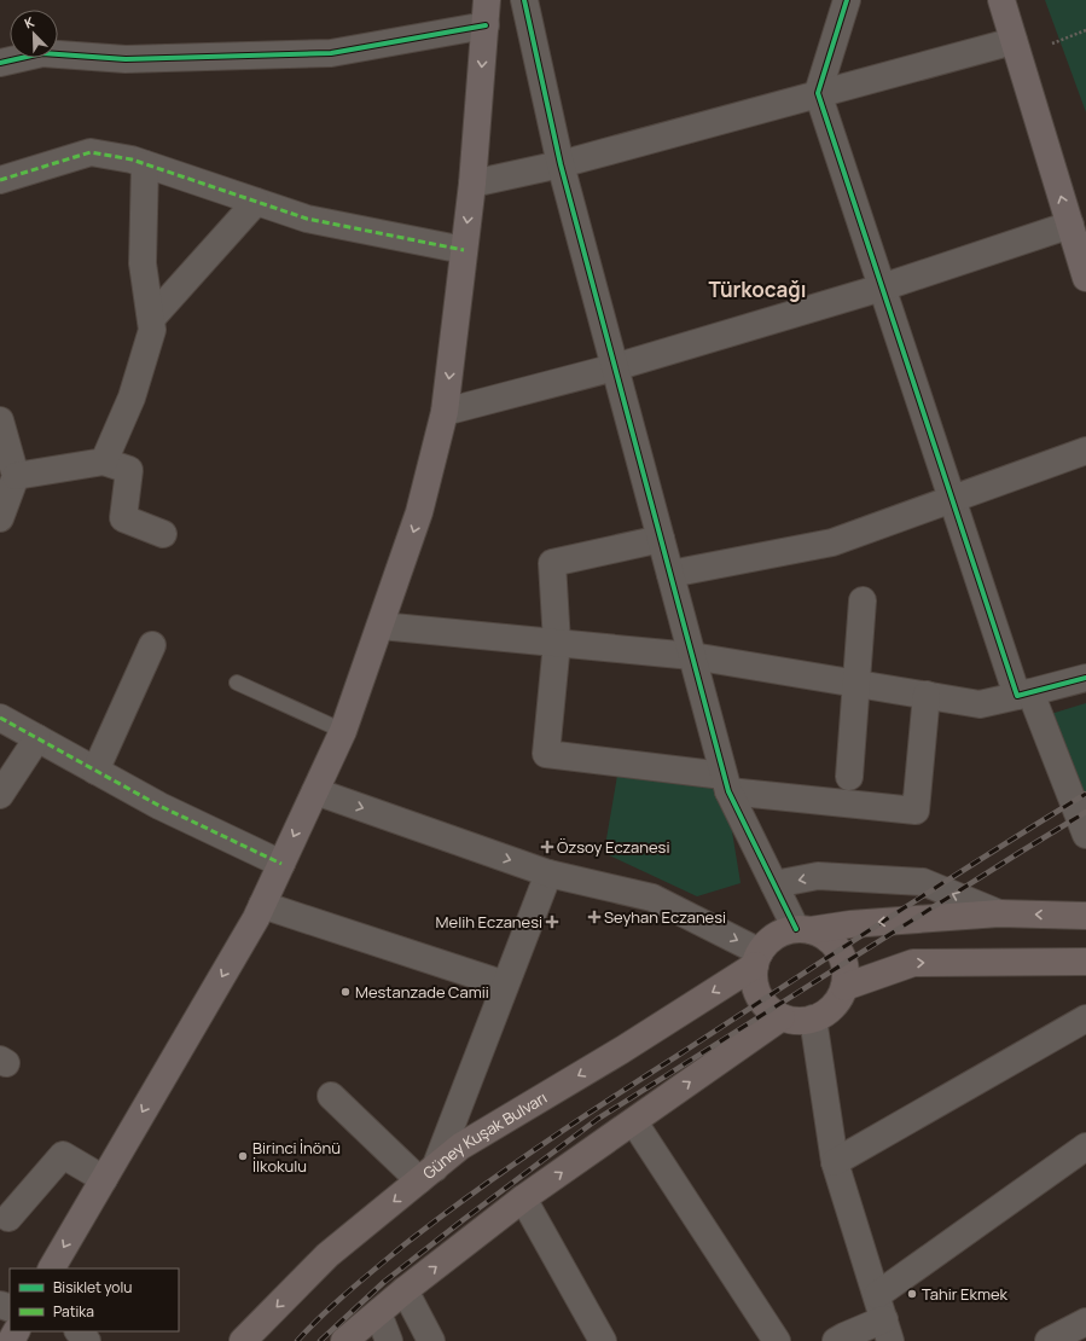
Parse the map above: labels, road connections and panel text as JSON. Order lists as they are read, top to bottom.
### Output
{
  "streets": {
    "main road": ["Güney Kuşak Bulvarı"]
  },
  "districts": ["Türkocağı"],
  "places": {
    "health": ["Özsoy Eczanesi", "Seyhan Eczanesi", "Melih Eczanesi"],
    "other": ["Mestanzade Camii", "Birinci İnönü İlkokulu", "Tahir Ekmek"]
  },
  "legend": ["Bisiklet yolu", "Patika"],
  "north": "top left"
}
